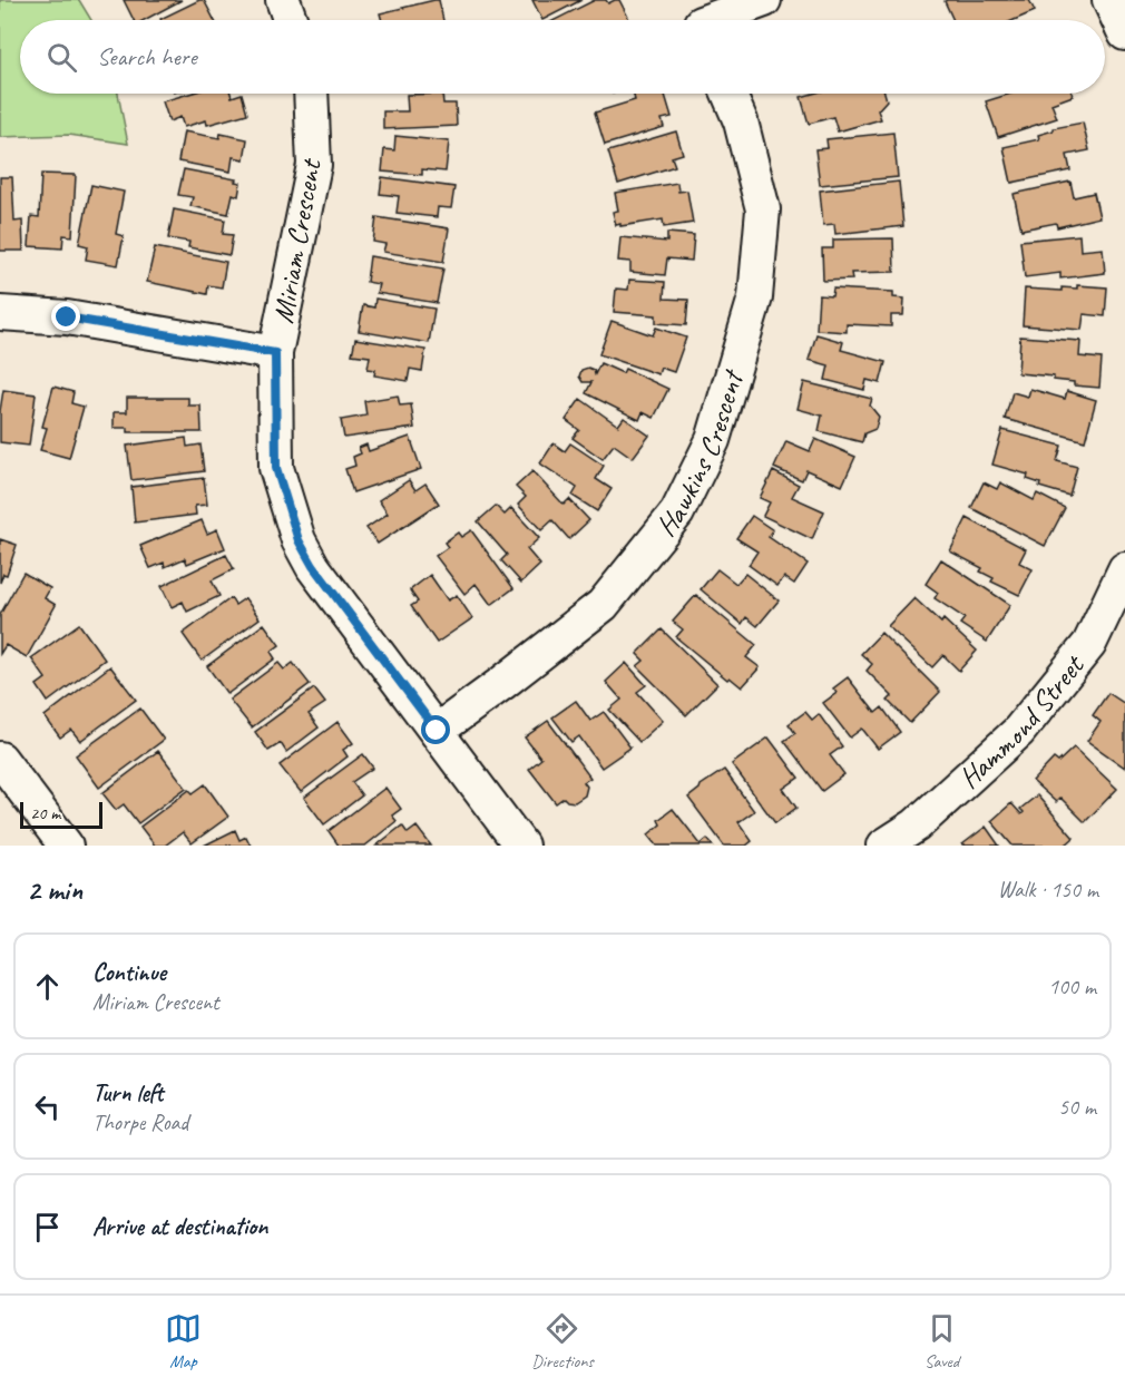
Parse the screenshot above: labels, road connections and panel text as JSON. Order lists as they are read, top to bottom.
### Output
{
  "streets": {
    "street": ["Miriam Crescent", "Hawkins Crescent", "Hammond Street"]
  },
  "crossings": [
    ["Miriam Crescent", "Hawkins Crescent"]
  ],
  "scale_bar": "20 m",
  "page": {
    "search": "Search here",
    "scale": "20 m",
    "heading": ["2 min", "Walk · 150 m"],
    "list": [
      ["Continue", "Miriam Crescent", "100 m"],
      ["Turn left", "Thorpe Road", "50 m"],
      "Arrive at destination"
    ],
    "nav": ["Map", "Directions", "Saved"]
  }
}
